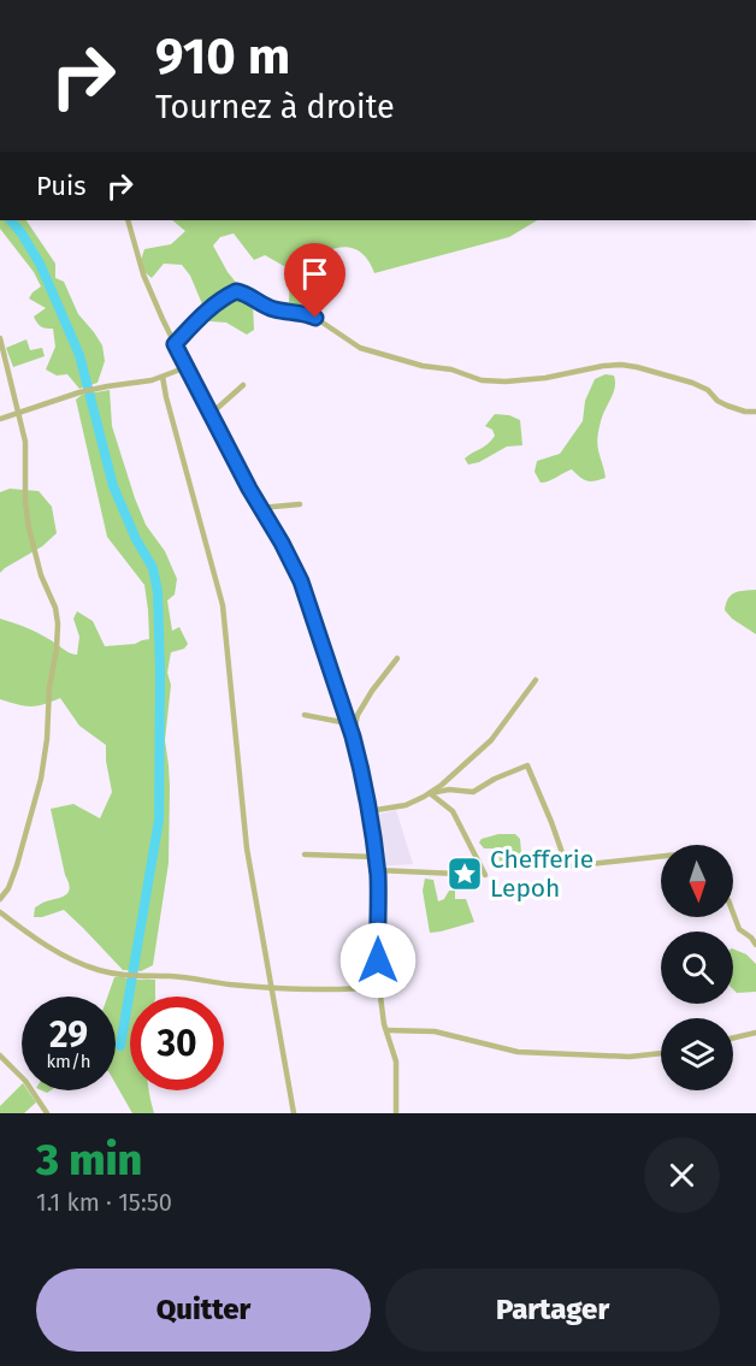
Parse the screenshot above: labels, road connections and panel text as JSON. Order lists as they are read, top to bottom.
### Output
{
  "places": {
    "place": ["Chefferie Lepoh"]
  },
  "north": "bottom",
  "page": {
    "turn": ["910 m", "Tournez à droite"],
    "then": "Puis",
    "speed": "29 km/h",
    "limit": "30",
    "heading": ["3 min", "1.1 km · 15:50"],
    "buttons": ["Quitter", "Partager"]
  }
}
